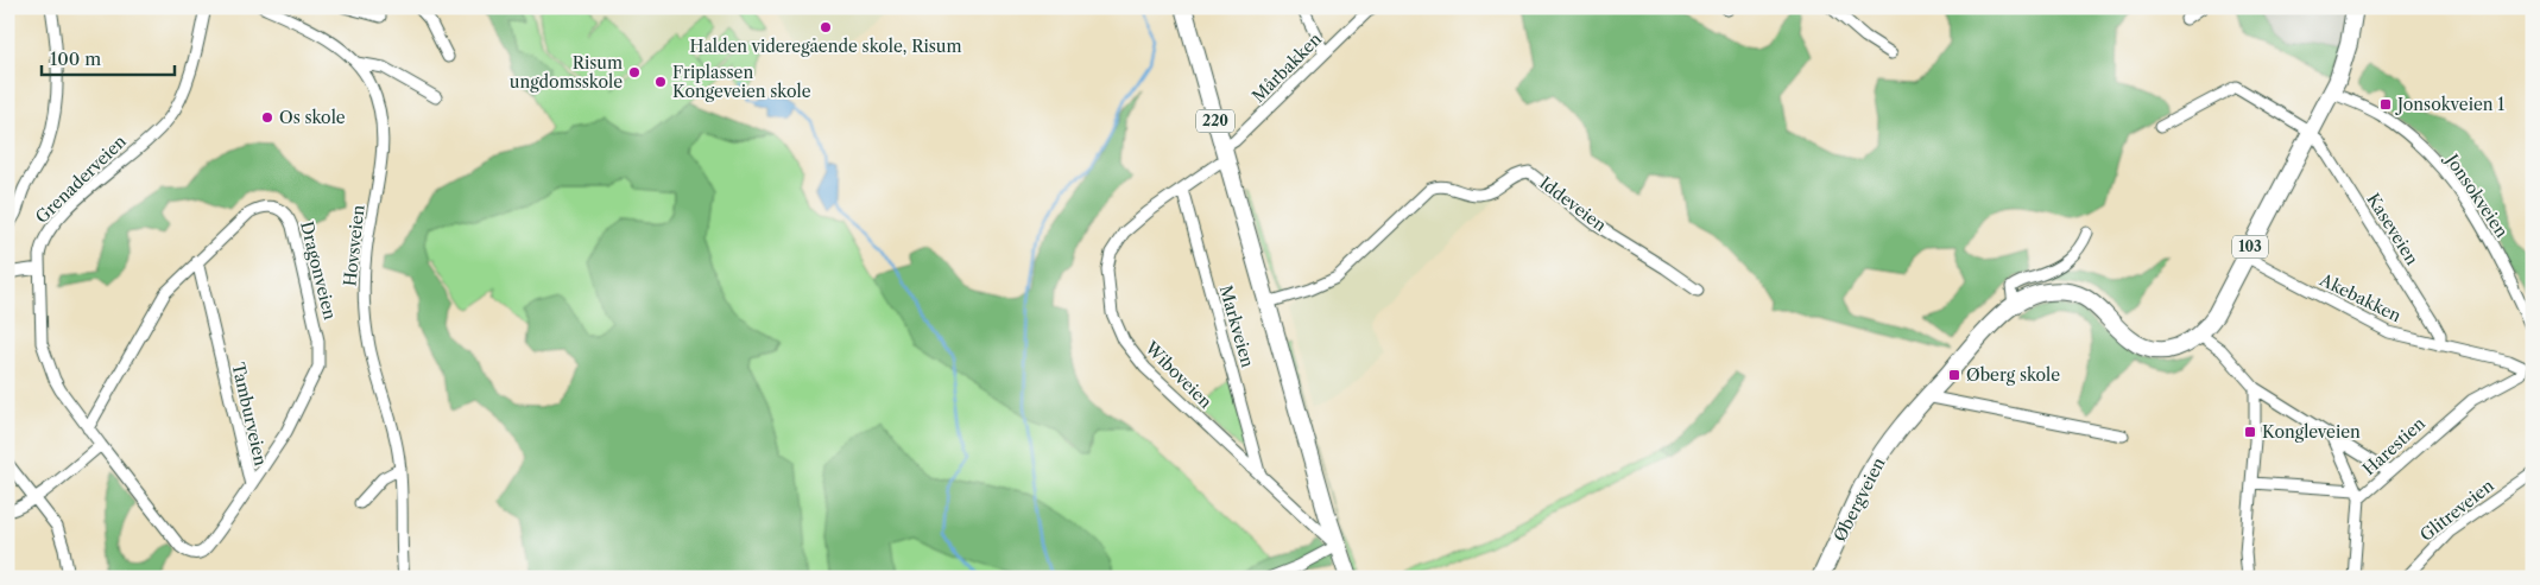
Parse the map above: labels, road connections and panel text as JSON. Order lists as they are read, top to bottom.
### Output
{
  "streets": {
    "main road": ["220", "103", "Øbergveien"],
    "street": [
      "Mårbakken",
      "Grenaderveien",
      "Jonsokveien",
      "Iddeveien",
      "Kaseveien",
      "Hovsveien",
      "Dragonveien",
      "Akebakken",
      "Markveien",
      "Wiboveien",
      "Tamburveien",
      "Harestien",
      "Glitreveien"
    ]
  },
  "crossings": [
    ["Mårbakken", "220"],
    ["Mårbakken", "Wiboveien"],
    ["220", "Iddeveien"],
    ["220", "Wiboveien"],
    ["Grenaderveien", "Dragonveien"],
    ["Grenaderveien", "Tamburveien"],
    ["Jonsokveien", "Øbergveien"],
    ["Kaseveien", "Akebakken"],
    ["Kaseveien", "Øbergveien"],
    ["Dragonveien", "Tamburveien"],
    ["Akebakken", "Harestien"],
    ["Akebakken", "Øbergveien"],
    ["Markveien", "Wiboveien"]
  ],
  "places": {
    "other": [
      "Halden videregående skole, Risum",
      "Risum ungdomsskole",
      "Friplassen Kongeveien skole",
      "Os skole"
    ],
    "transit": ["Jonsokveien 1", "Øberg skole", "Kongleveien"]
  },
  "scale_bar": "100 m"
}
